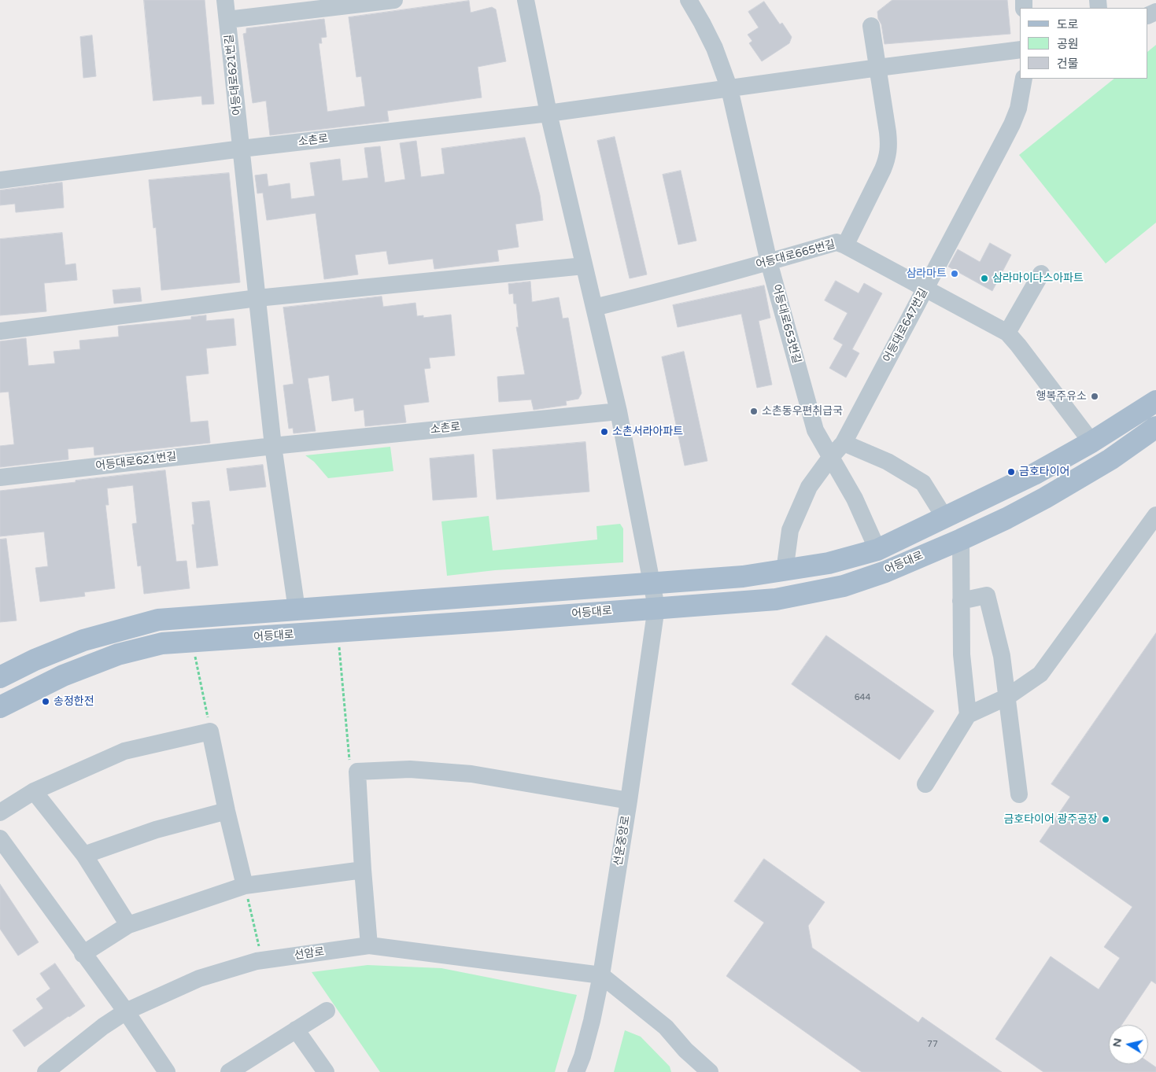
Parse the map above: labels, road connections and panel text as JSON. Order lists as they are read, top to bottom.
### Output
{
  "streets": {
    "main road": ["어등대로"],
    "street": [
      "어등대로621번길",
      "소촌로",
      "어등대로665번길",
      "어등대로653번길",
      "어등대로647번길",
      "선운중앙로",
      "선암로"
    ]
  },
  "crossings": [
    ["어등대로621번길", "소촌로"],
    ["어등대로621번길", "어등대로"],
    ["소촌로", "어등대로653번길"],
    ["어등대로665번길", "어등대로653번길"],
    ["어등대로665번길", "어등대로647번길"],
    ["어등대로665번길", "어등대로"],
    ["어등대로653번길", "어등대로647번길"],
    ["어등대로653번길", "어등대로"],
    ["어등대로647번길", "어등대로"],
    ["어등대로", "선운중앙로"],
    ["선운중앙로", "선암로"]
  ],
  "places": [
    "삼라마트",
    "삼라마이다스아파트",
    "행복주유소",
    "소촌동우편취급국",
    "소촌서라아파트",
    "금호타이어",
    "송정한전",
    "금호타이어 광주공장"
  ],
  "house_numbers": ["644", "77"],
  "legend": ["도로", "공원", "건물"],
  "north": "left"
}
